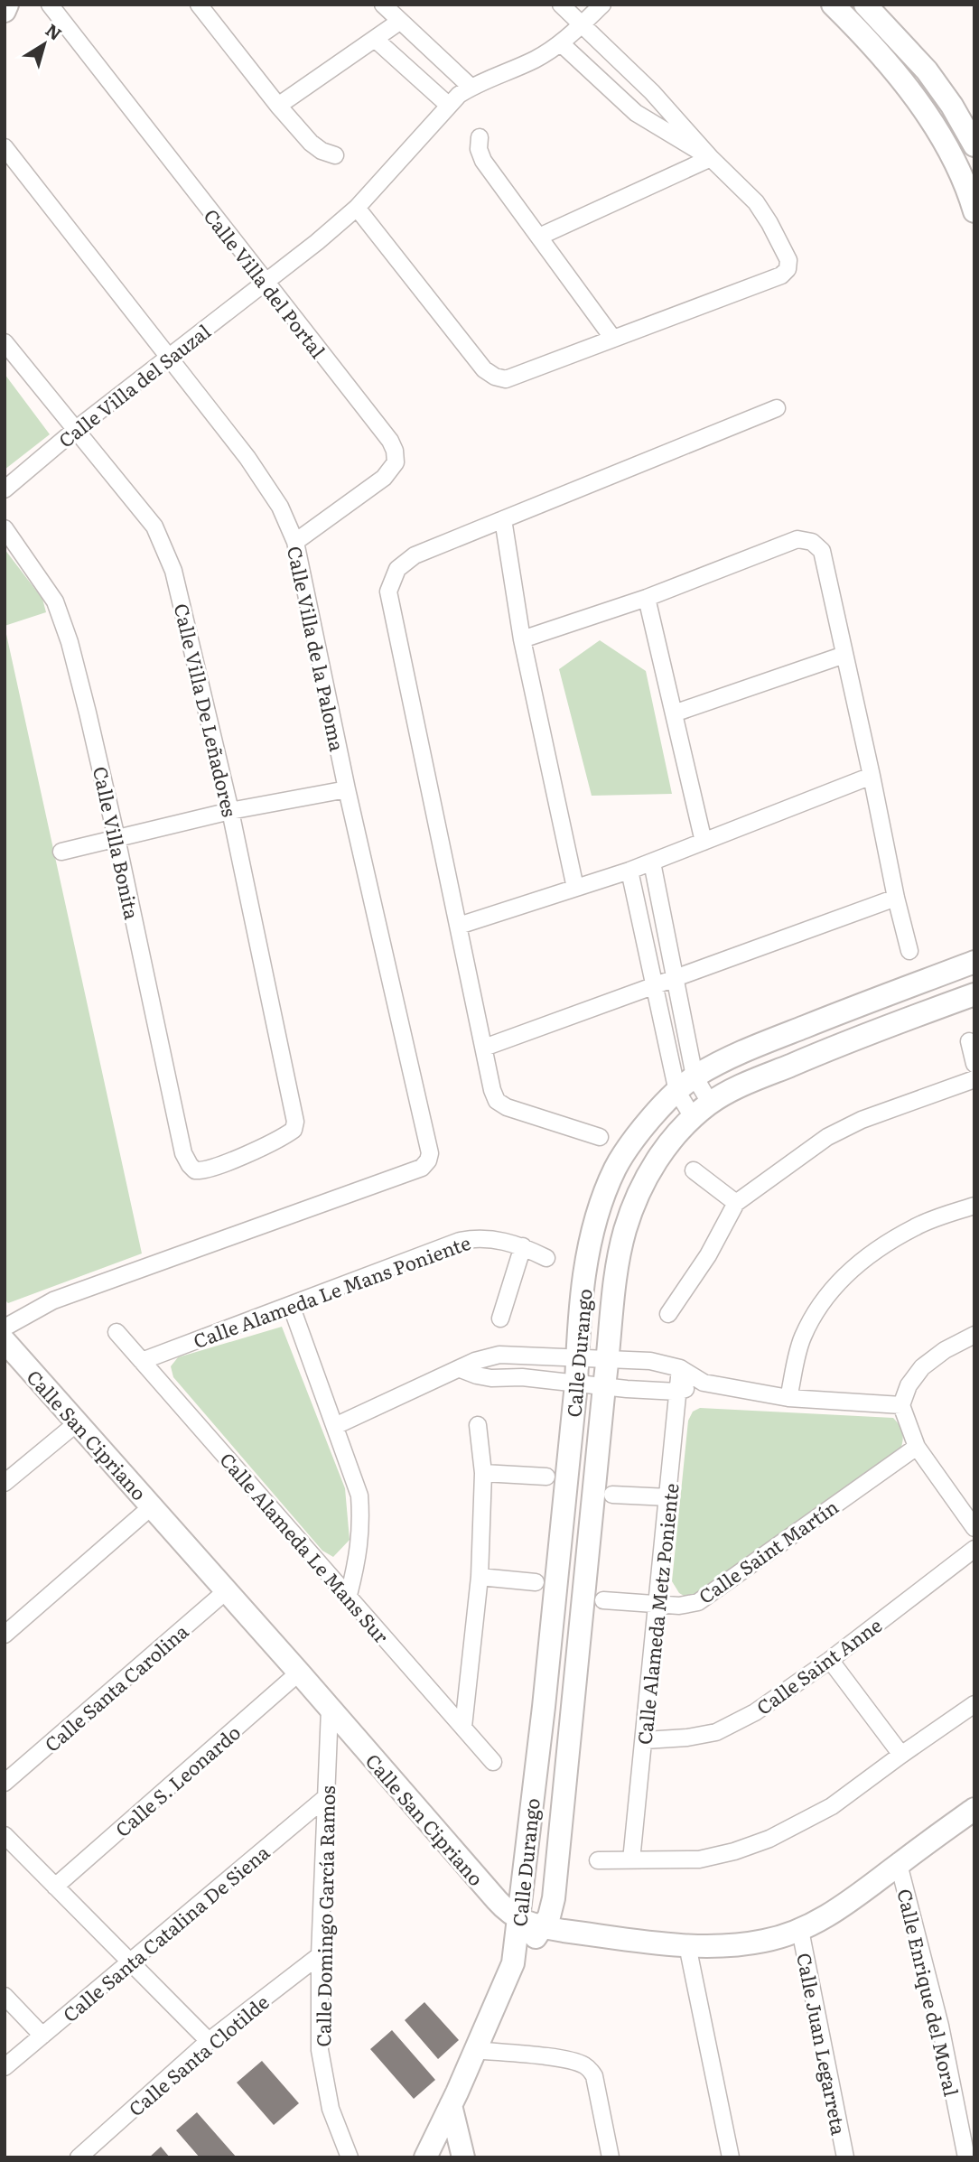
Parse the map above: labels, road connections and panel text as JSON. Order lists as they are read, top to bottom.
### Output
{
  "streets": {
    "main road": ["Calle Durango", "Calle San Cipriano"],
    "street": [
      "Calle Villa del Portal",
      "Calle Villa del Sauzal",
      "Calle Villa de la Paloma",
      "Calle Villa De Leñadores",
      "Calle Villa Bonita",
      "Calle Alameda Le Mans Poniente",
      "Calle Alameda Le Mans Sur",
      "Calle Saint Martín",
      "Calle Alameda Metz Poniente",
      "Calle Saint Anne",
      "Calle Santa Carolina",
      "Calle S. Leonardo",
      "Calle Domingo García Ramos",
      "Calle Santa Catalina De Siena",
      "Calle Enrique del Moral",
      "Calle Juan Legarreta",
      "Calle Santa Clotilde"
    ]
  },
  "crossings": [
    ["Calle Villa del Portal", "Calle Villa del Sauzal"],
    ["Calle Villa del Portal", "Calle Villa de la Paloma"],
    ["Calle Villa del Sauzal", "Calle Villa de la Paloma"],
    ["Calle Villa del Sauzal", "Calle Villa De Leñadores"],
    ["Calle Villa De Leñadores", "Calle Villa Bonita"],
    ["Calle Alameda Le Mans Poniente", "Calle Alameda Le Mans Sur"],
    ["Calle Durango", "Calle San Cipriano"],
    ["Calle San Cipriano", "Calle Santa Carolina"],
    ["Calle San Cipriano", "Calle S. Leonardo"],
    ["Calle San Cipriano", "Calle Domingo García Ramos"],
    ["Calle San Cipriano", "Calle Enrique del Moral"],
    ["Calle San Cipriano", "Calle Juan Legarreta"],
    ["Calle Saint Martín", "Calle Alameda Metz Poniente"],
    ["Calle Alameda Metz Poniente", "Calle Saint Anne"],
    ["Calle Domingo García Ramos", "Calle Santa Catalina De Siena"],
    ["Calle Domingo García Ramos", "Calle Santa Clotilde"]
  ],
  "north": "top right"
}
